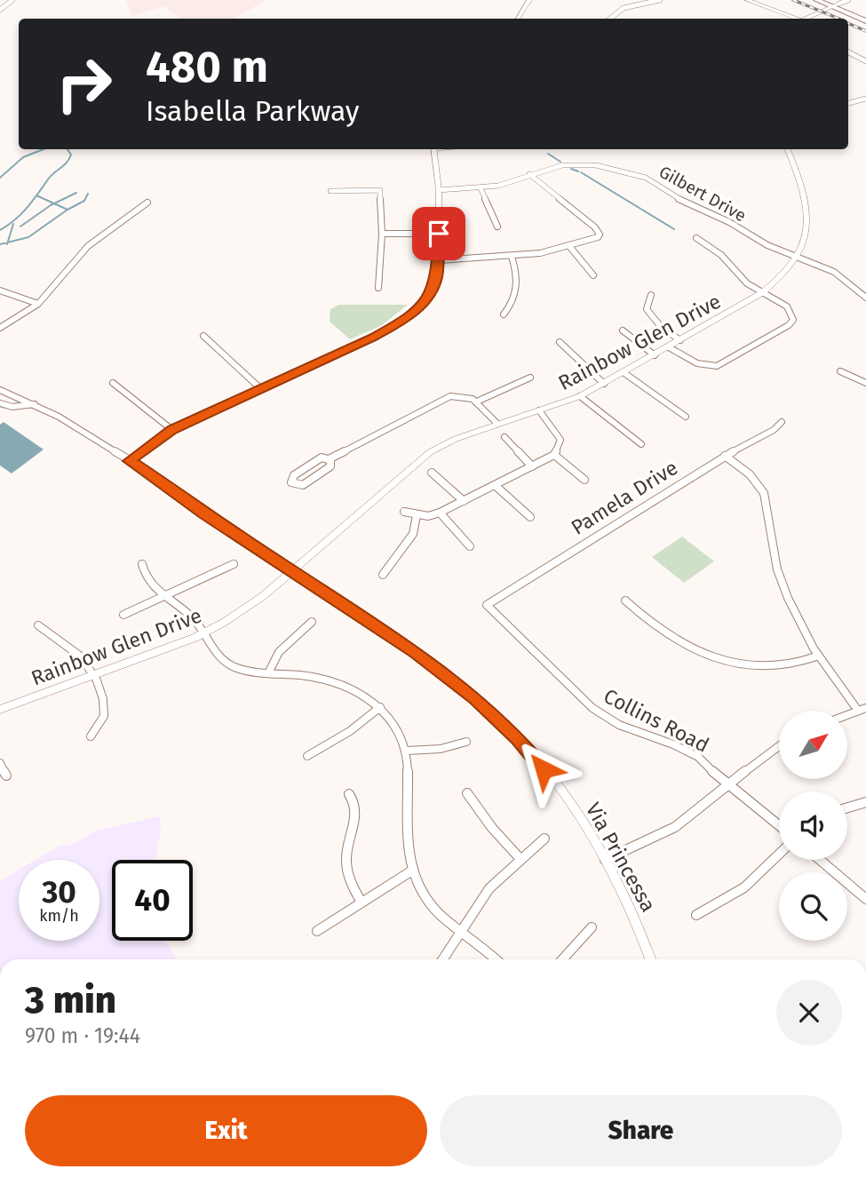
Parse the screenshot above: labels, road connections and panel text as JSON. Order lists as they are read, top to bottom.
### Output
{
  "streets": {
    "street": [
      "Gilbert Drive",
      "Rainbow Glen Drive",
      "Pamela Drive",
      "Collins Road",
      "Via Princessa"
    ]
  },
  "crossings": [
    ["Gilbert Drive", "Rainbow Glen Drive"],
    ["Rainbow Glen Drive", "Via Princessa"],
    ["Pamela Drive", "Collins Road"]
  ],
  "north": "top right",
  "page": {
    "turn": ["480 m", "Isabella Parkway"],
    "speed": "30 km/h",
    "limit": "40",
    "heading": ["3 min", "970 m · 19:44"],
    "buttons": ["Exit", "Share"]
  }
}
